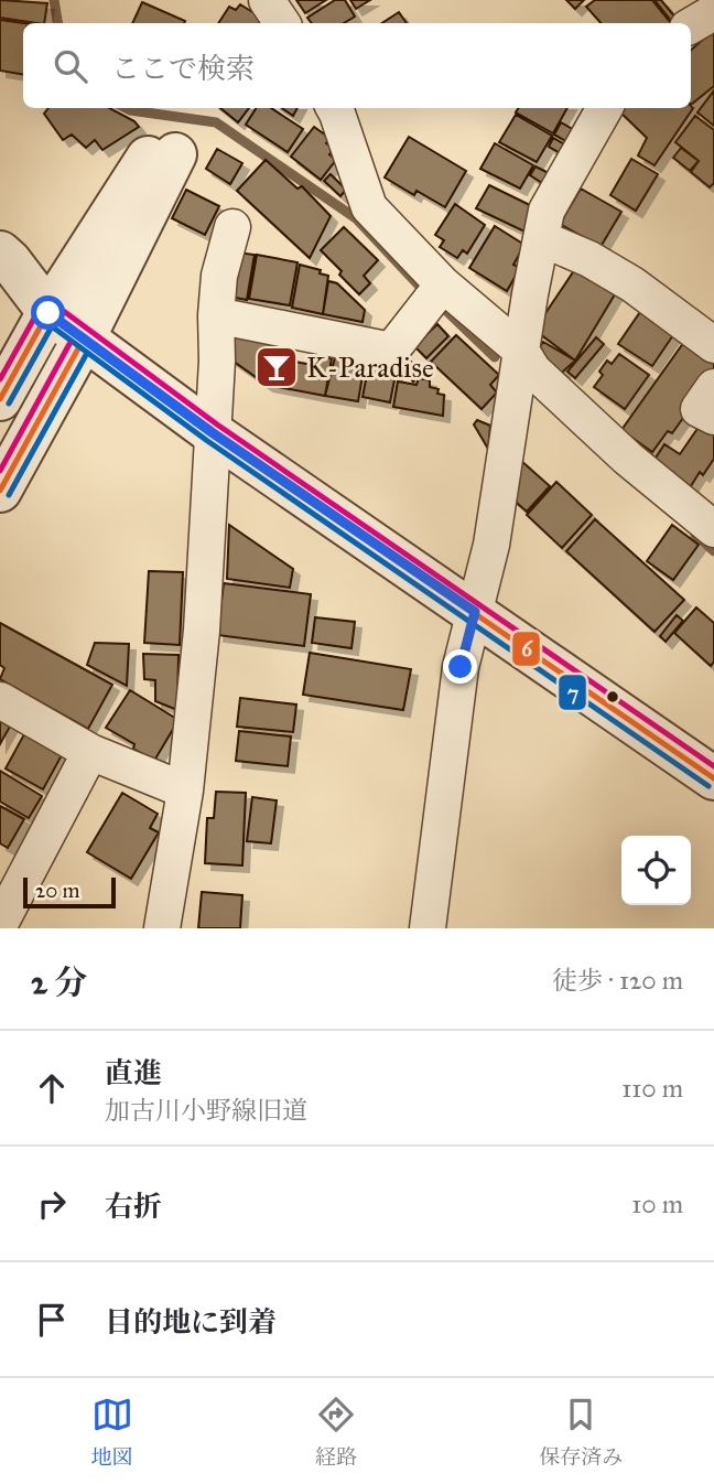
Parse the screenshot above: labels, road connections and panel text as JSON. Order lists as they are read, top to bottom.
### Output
{
  "places": {
    "bar": ["K-Paradise"]
  },
  "lines": ["transit line 6", "transit line 7"],
  "scale_bar": "20 m",
  "page": {
    "search": "ここで検索",
    "scale": "20 m",
    "heading": ["2 分", "徒歩 · 120 m"],
    "list": [
      ["直進", "加古川小野線旧道", "110 m"],
      ["右折", "10 m"],
      "目的地に到着"
    ],
    "nav": ["地図", "経路", "保存済み"]
  }
}
